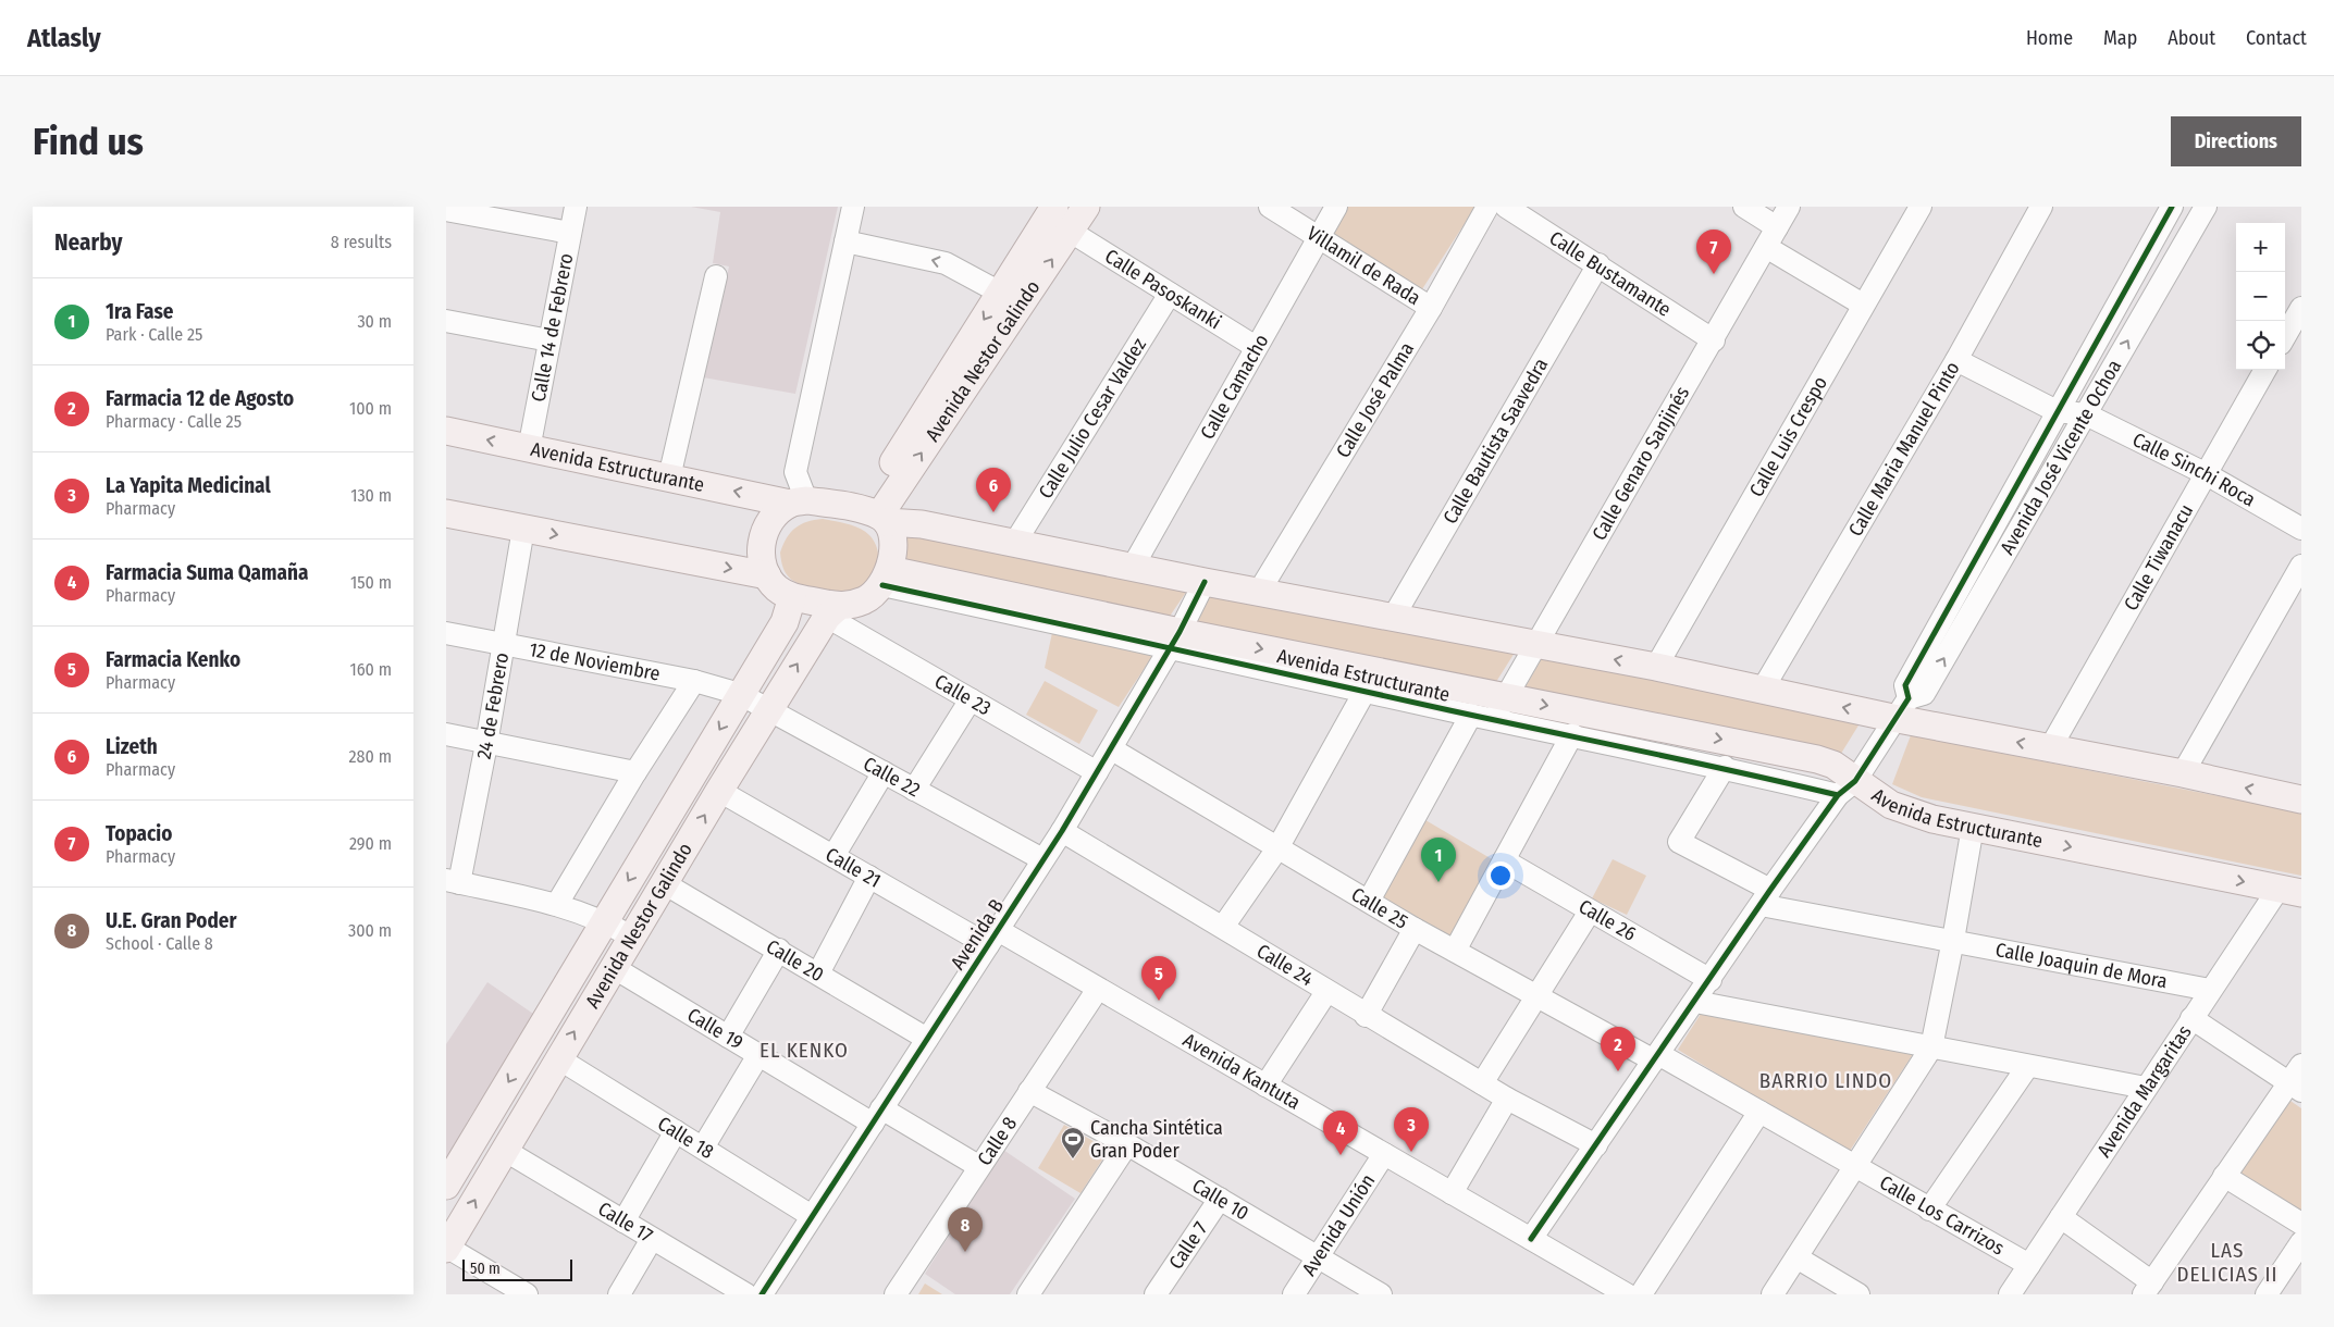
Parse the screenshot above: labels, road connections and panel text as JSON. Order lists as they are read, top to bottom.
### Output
{
  "streets": {
    "main road": ["Avenida Nestor Galindo", "Avenida Estructurante"],
    "street": [
      "Villamil de Rada",
      "Calle Bustamante",
      "Calle Pasoskanki",
      "Calle 14 de Febrero",
      "Calle Camacho",
      "Calle José Palma",
      "Calle Julio Cesar Valdez",
      "Calle Luis Crespo",
      "Calle Bautista Saavedra",
      "Calle Maria Manuel Pinto",
      "Avenida José Vicente Ochoa",
      "Calle Genaro Sanjinés",
      "Calle Sinchi Roca",
      "Calle Tiwanacu",
      "12 de Noviembre",
      "Calle 23",
      "24 de Febrero",
      "Calle 22",
      "Calle 21",
      "Calle 25",
      "Calle 26",
      "Avenida B",
      "Calle 20",
      "Calle Joaquin de Mora",
      "Calle 24",
      "Calle 19",
      "Avenida Kantuta",
      "Avenida Margaritas",
      "Calle 18",
      "Calle 8",
      "Calle 10",
      "Calle Los Carrizos",
      "Calle 17",
      "Avenida Unión",
      "Calle 7"
    ]
  },
  "crossings": [
    ["Villamil de Rada", "Calle Camacho"],
    ["Villamil de Rada", "Calle José Palma"],
    ["Calle Bustamante", "Calle Bautista Saavedra"],
    ["Calle Bustamante", "Calle Genaro Sanjinés"],
    ["Calle Pasoskanki", "Avenida Nestor Galindo"],
    ["Calle Pasoskanki", "Calle Camacho"],
    ["Calle Pasoskanki", "Calle Julio Cesar Valdez"],
    ["Calle 14 de Febrero", "Avenida Estructurante"],
    ["Avenida Nestor Galindo", "Avenida Estructurante"],
    ["Avenida Nestor Galindo", "12 de Noviembre"],
    ["Avenida Nestor Galindo", "Calle 23"],
    ["Avenida Nestor Galindo", "Calle 22"],
    ["Avenida Nestor Galindo", "Calle 21"],
    ["Avenida Nestor Galindo", "Calle 20"],
    ["Avenida Nestor Galindo", "Calle 19"],
    ["Avenida Nestor Galindo", "Calle 18"],
    ["Avenida Nestor Galindo", "Calle 17"],
    ["Avenida José Vicente Ochoa", "Calle Sinchi Roca"],
    ["Calle Genaro Sanjinés", "Avenida Estructurante"],
    ["Avenida Estructurante", "Calle 23"],
    ["Avenida Estructurante", "Avenida B"],
    ["Avenida Estructurante", "Calle Joaquin de Mora"],
    ["Avenida Estructurante", "Avenida Margaritas"],
    ["Calle Sinchi Roca", "Calle Tiwanacu"],
    ["12 de Noviembre", "24 de Febrero"],
    ["12 de Noviembre", "Calle 22"],
    ["Calle 23", "Avenida B"],
    ["Calle 22", "Avenida B"],
    ["Calle 21", "Avenida B"],
    ["Calle 21", "Avenida Kantuta"],
    ["Calle 25", "Avenida B"],
    ["Calle 25", "Calle Los Carrizos"],
    ["Avenida B", "Calle 20"],
    ["Avenida B", "Calle 24"],
    ["Avenida B", "Calle 19"],
    ["Avenida B", "Avenida Kantuta"],
    ["Avenida B", "Calle 18"],
    ["Calle Joaquin de Mora", "Avenida Margaritas"],
    ["Calle 19", "Calle 8"],
    ["Avenida Kantuta", "Calle 8"],
    ["Avenida Kantuta", "Avenida Unión"],
    ["Avenida Margaritas", "Calle Los Carrizos"],
    ["Calle 8", "Calle 10"],
    ["Calle 10", "Avenida Unión"],
    ["Calle 10", "Calle 7"]
  ],
  "districts": ["EL KENKO", "BARRIO LINDO", "LAS DELICIAS II"],
  "places": {
    "sports": ["Cancha Sintética Gran Poder"]
  },
  "scale_bar": "50 m",
  "page": {
    "header": "Atlasly",
    "nav": [
      "Home",
      "Map",
      "About",
      "Contact"
    ],
    "buttons": "Directions",
    "title": "Find us",
    "heading": ["Nearby", "8 results"],
    "map_buttons": ["+", "−"],
    "pins": [
      "7",
      "6",
      "1",
      "5",
      "2",
      "3",
      "4",
      "8"
    ],
    "list": [
      {
        "mark": "1",
        "name": "1ra Fase",
        "note": "Park · Calle 25",
        "value": "30 m"
      },
      {
        "mark": "2",
        "name": "Farmacia 12 de Agosto",
        "note": "Pharmacy · Calle 25",
        "value": "100 m"
      },
      {
        "mark": "3",
        "name": "La Yapita Medicinal",
        "note": "Pharmacy",
        "value": "130 m"
      },
      {
        "mark": "4",
        "name": "Farmacia Suma Qamaña",
        "note": "Pharmacy",
        "value": "150 m"
      },
      {
        "mark": "5",
        "name": "Farmacia Kenko",
        "note": "Pharmacy",
        "value": "160 m"
      },
      {
        "mark": "6",
        "name": "Lizeth",
        "note": "Pharmacy",
        "value": "280 m"
      },
      {
        "mark": "7",
        "name": "Topacio",
        "note": "Pharmacy",
        "value": "290 m"
      },
      {
        "mark": "8",
        "name": "U.E. Gran Poder",
        "note": "School · Calle 8",
        "value": "300 m"
      }
    ],
    "scale": "50 m"
  }
}
